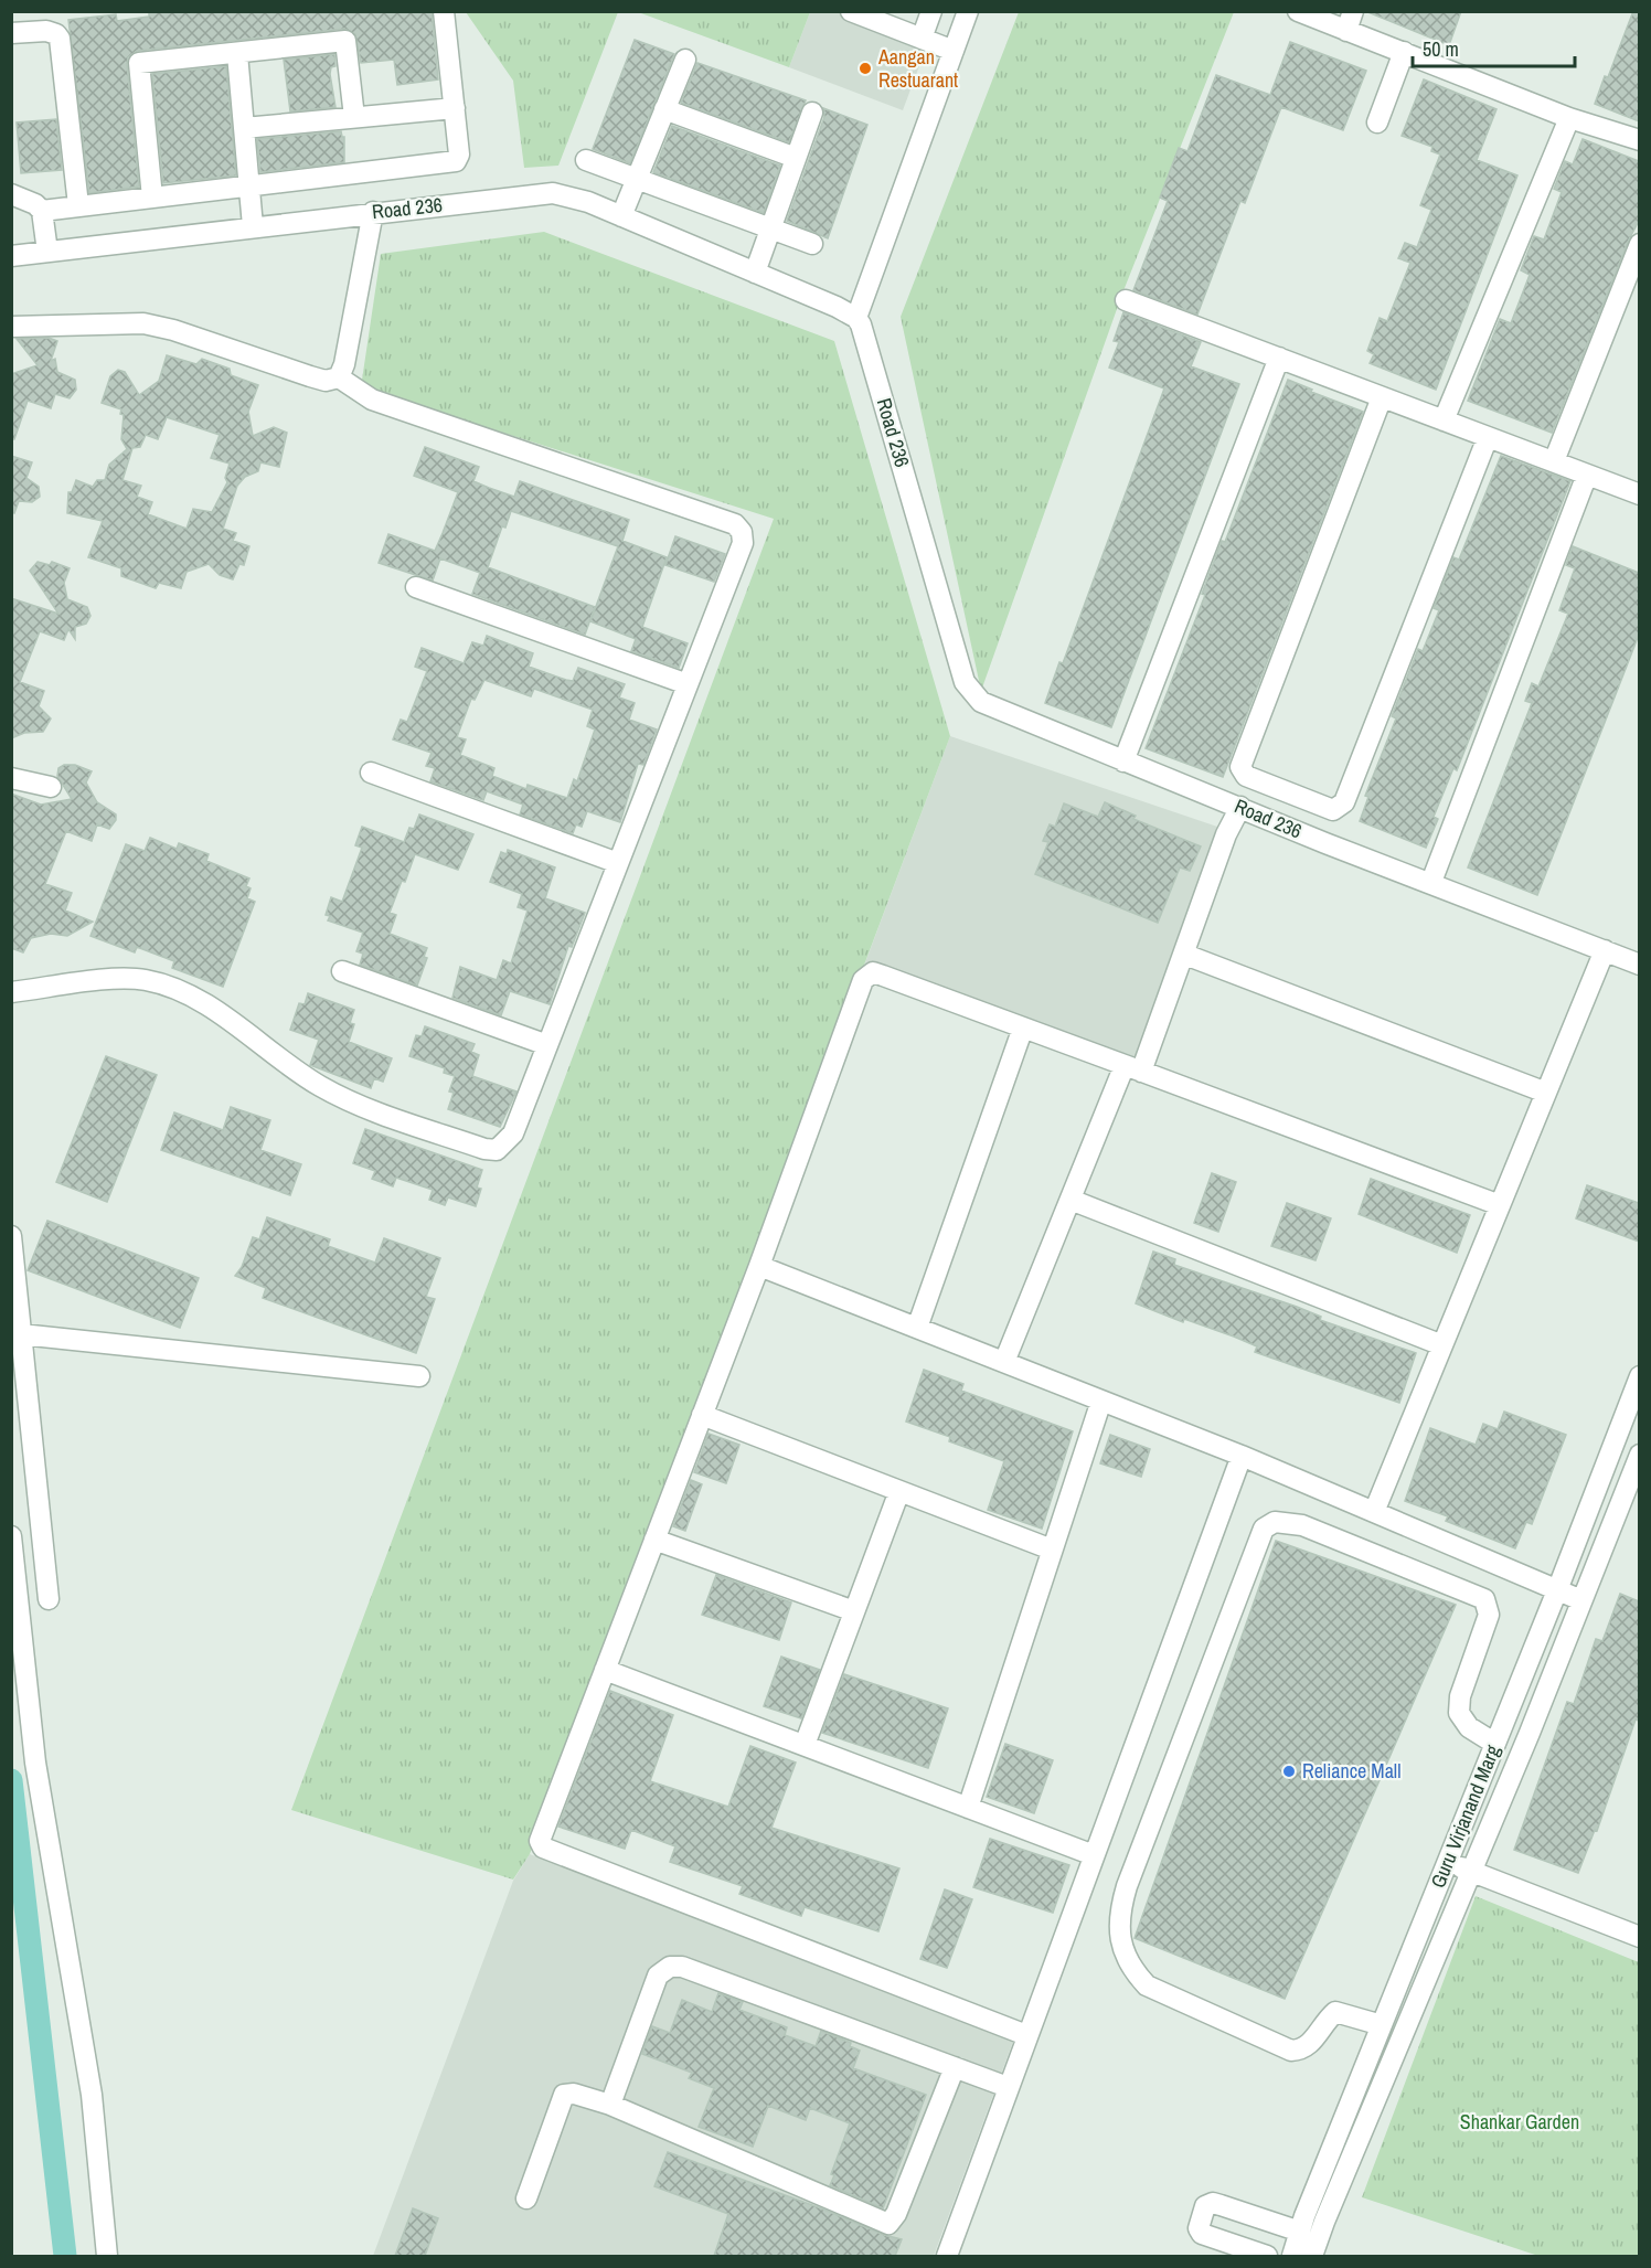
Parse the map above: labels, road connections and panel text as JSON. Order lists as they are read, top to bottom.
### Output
{
  "streets": {
    "street": ["Road 236", "Guru Virjanand Marg"]
  },
  "parks": ["Shankar Garden"],
  "places": ["Aangan Restuarant", "Reliance Mall"],
  "scale_bar": "50 m"
}
